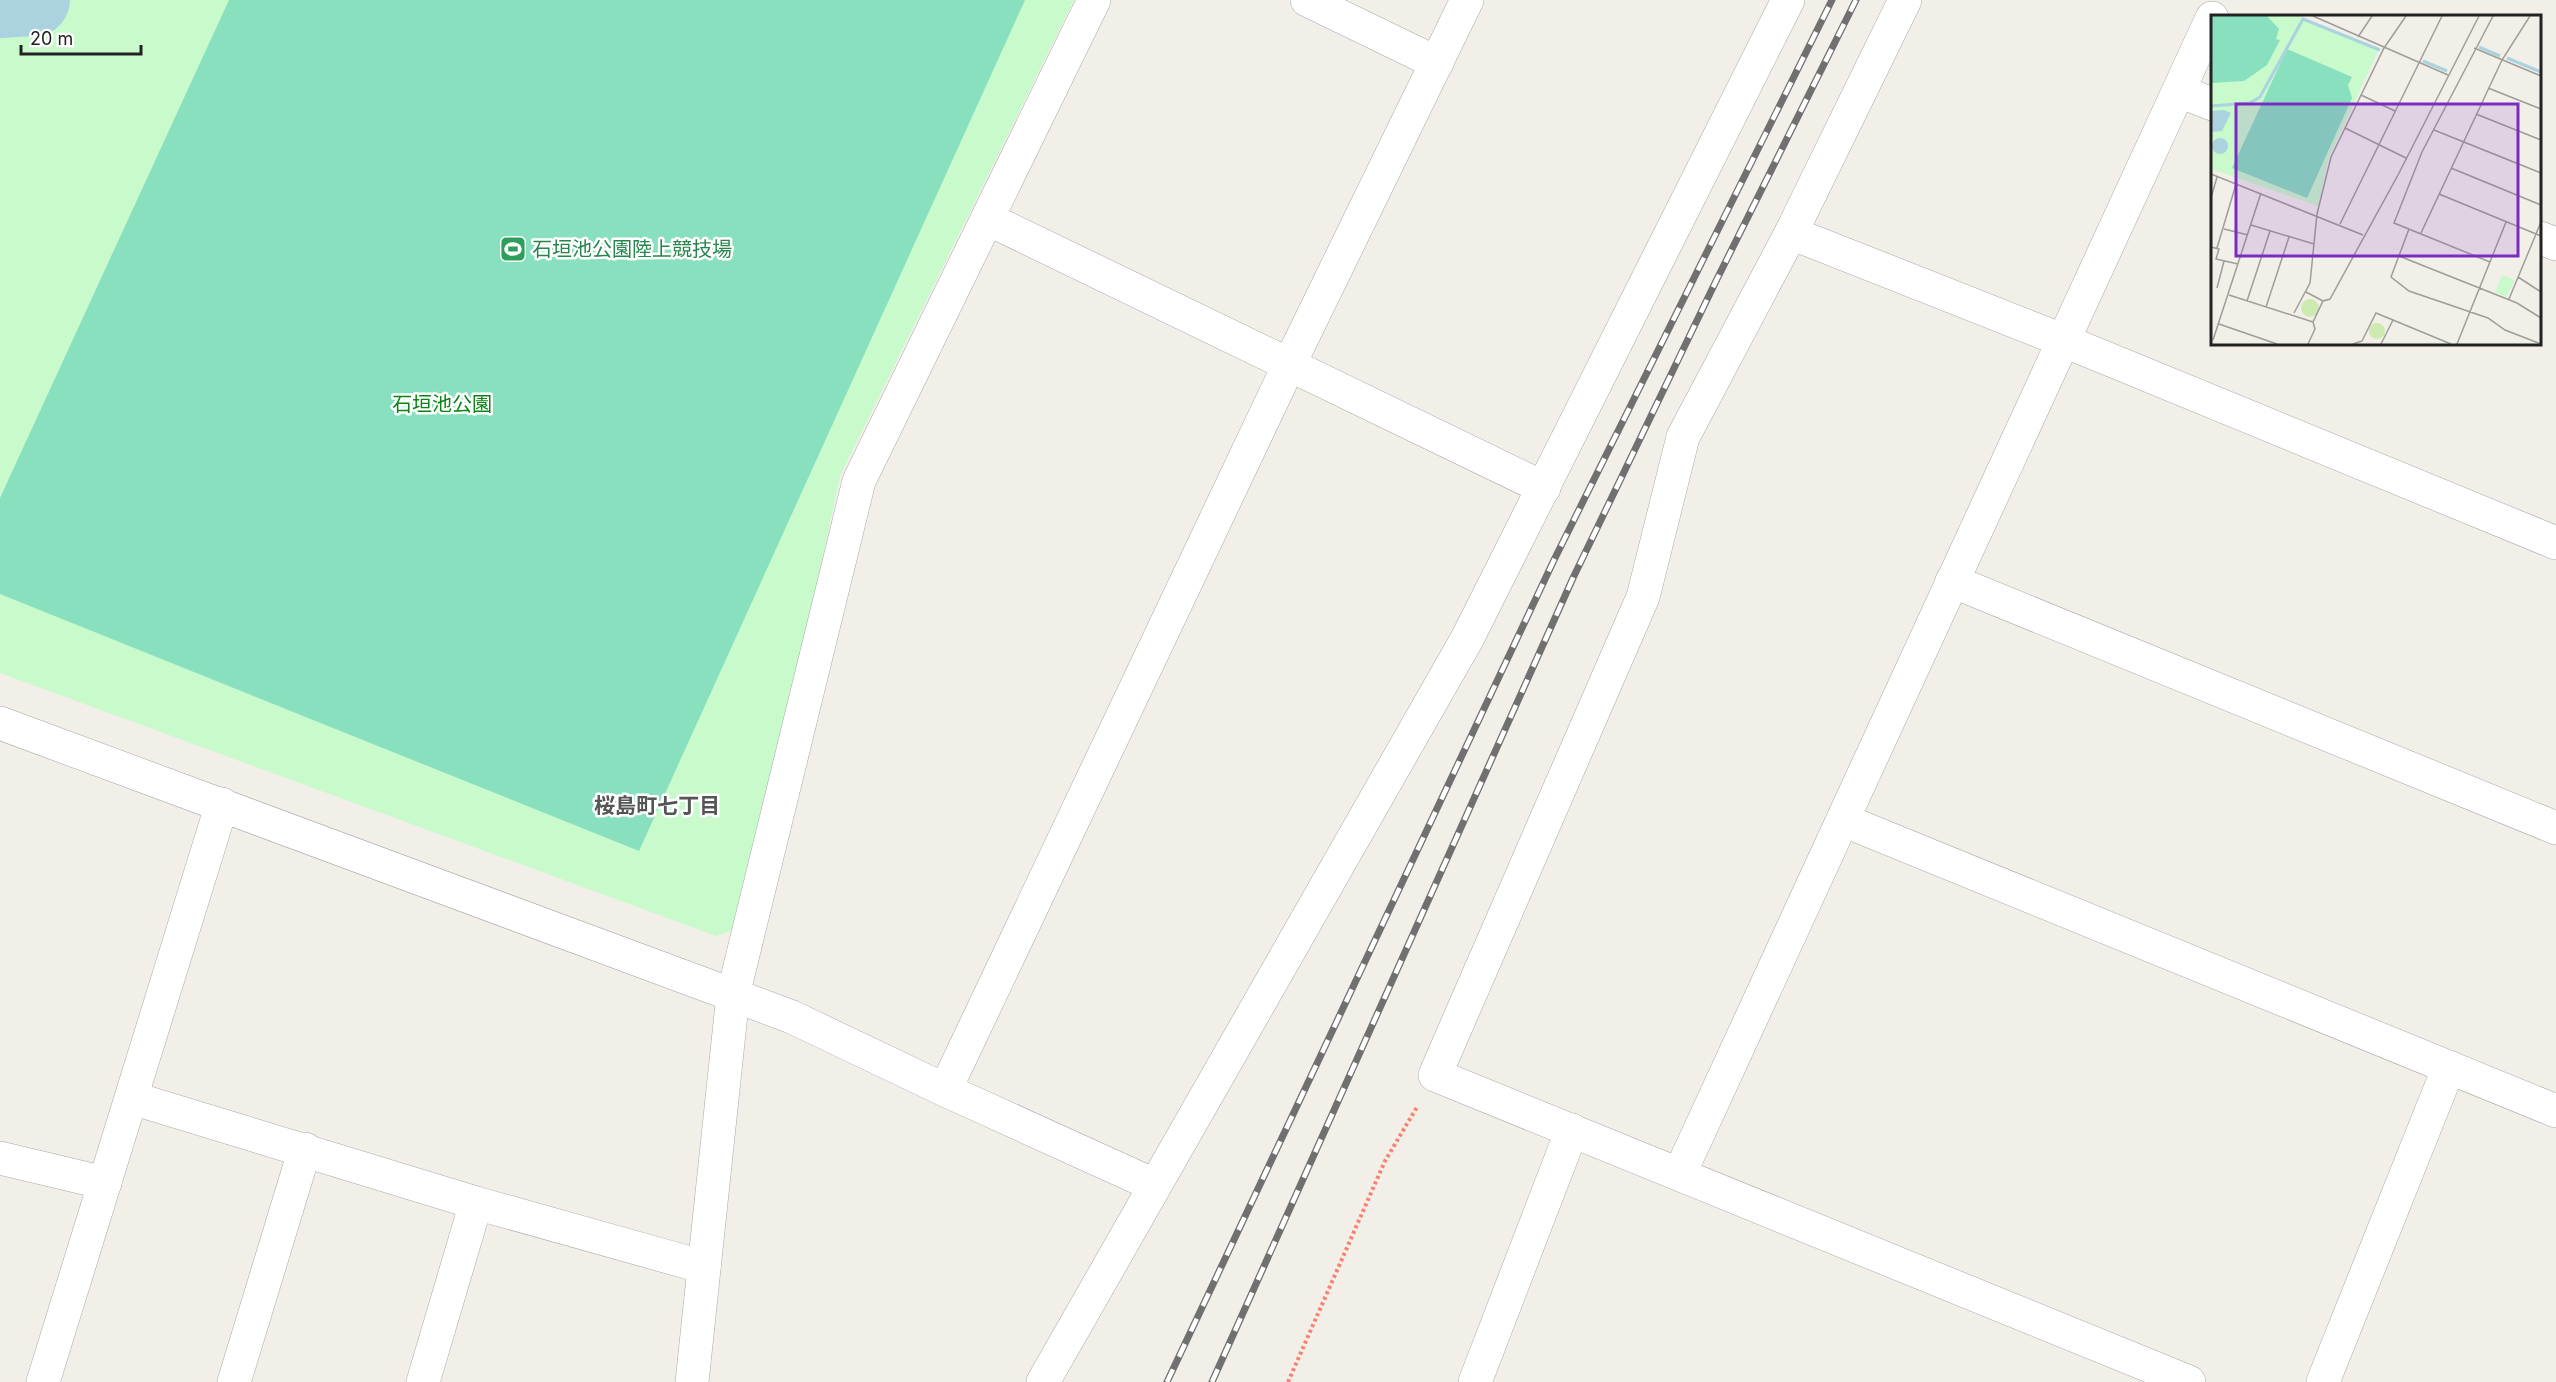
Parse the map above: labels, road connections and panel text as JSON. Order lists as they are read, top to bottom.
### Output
{
  "districts": ["桜島町七丁目"],
  "parks": ["石垣池公園"],
  "places": {
    "sports": ["石垣池公園陸上競技場"]
  },
  "scale_bar": "20 m"
}
